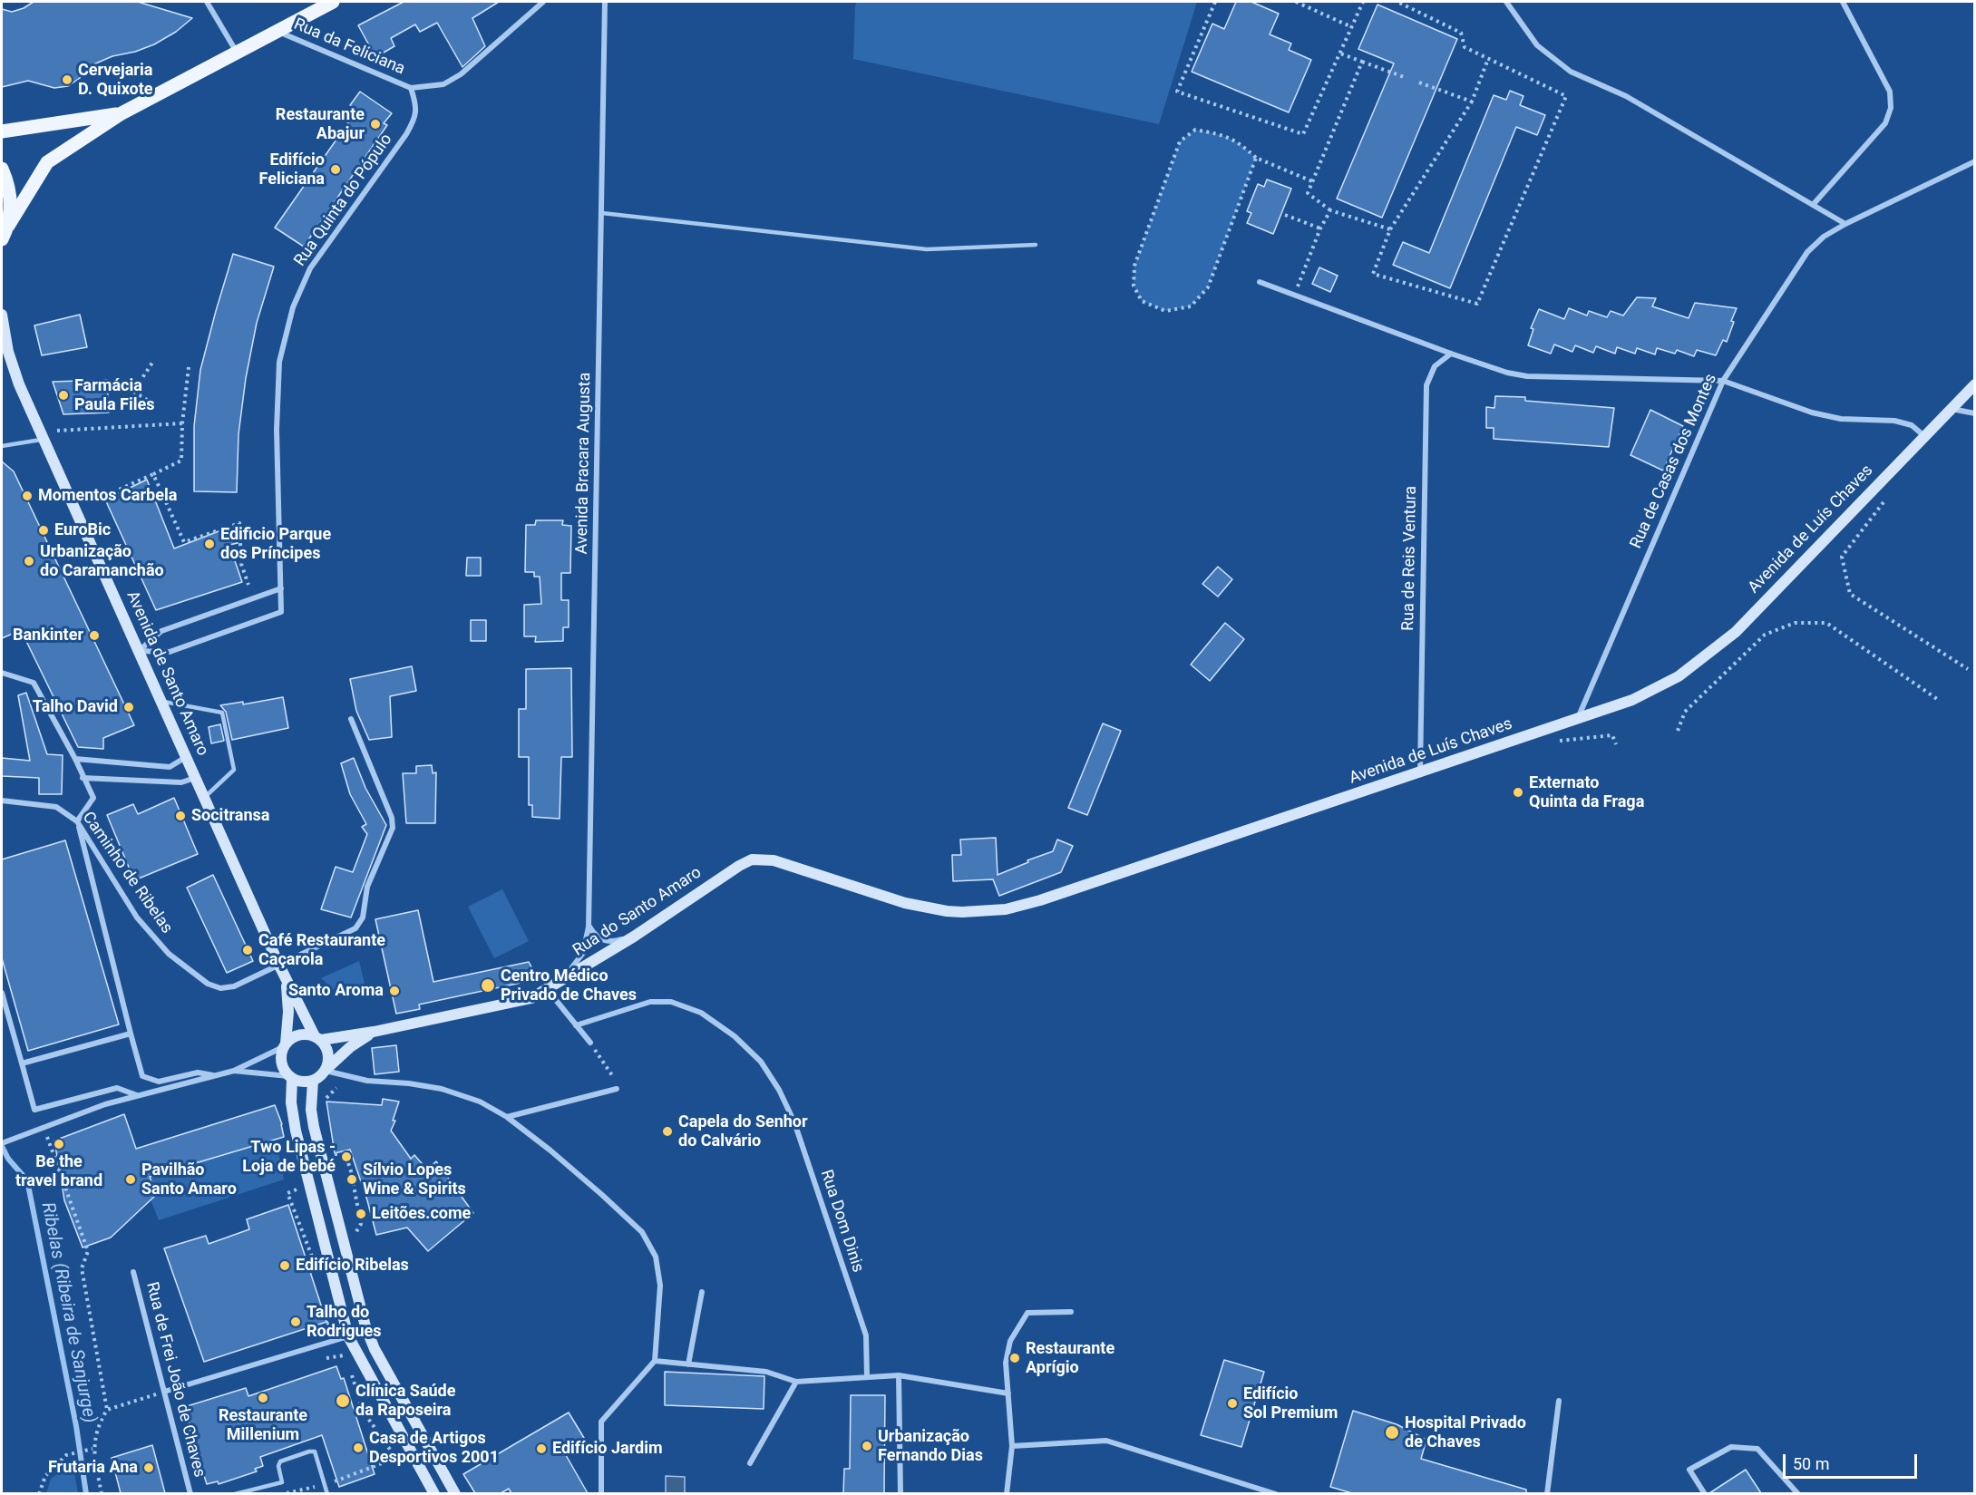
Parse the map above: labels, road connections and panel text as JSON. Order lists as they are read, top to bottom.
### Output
{
  "streets": {
    "main road": ["Avenida de Luís Chaves", "Avenida de Santo Amaro", "Rua do Santo Amaro"],
    "street": [
      "Rua da Feliciana",
      "Rua Quinta do Pópulo",
      "Rua de Casas dos Montes",
      "Avenida Bracara Augusta",
      "Rua de Reis Ventura",
      "Caminho de Ribelas",
      "Rua Dom Dinis",
      "Rua de Frei João de Chaves"
    ]
  },
  "crossings": [
    ["Rua da Feliciana", "Rua Quinta do Pópulo"],
    ["Rua Quinta do Pópulo", "Avenida de Santo Amaro"],
    ["Rua de Casas dos Montes", "Avenida de Luís Chaves"],
    ["Avenida Bracara Augusta", "Rua do Santo Amaro"],
    ["Avenida de Luís Chaves", "Rua de Reis Ventura"],
    ["Avenida de Luís Chaves", "Rua do Santo Amaro"],
    ["Avenida de Santo Amaro", "Caminho de Ribelas"],
    ["Avenida de Santo Amaro", "Rua do Santo Amaro"]
  ],
  "water": ["Ribelas (Ribeira de Sanjurge)"],
  "places": [
    "Cervejaria D. Quixote",
    "Restaurante Abajur",
    "Edifício Feliciana",
    "Farmácia Paula Files",
    "Momentos Carbela",
    "EuroBic",
    "Edificio Parque dos Príncipes",
    "Urbanização do Caramanchão",
    "Bankinter",
    "Talho David",
    "Externato Quinta da Fraga",
    "Socitransa",
    "Café Restaurante Caçarola",
    "Centro Médico Privado de Chaves",
    "Santo Aroma",
    "Capela do Senhor do Calvário",
    "Be the travel brand",
    "Two Lipas - Loja de bebé",
    "Pavilhão Santo Amaro",
    "Sílvio Lopes Wine & Spirits",
    "Leitões.come",
    "Edifício Ribelas",
    "Talho do Rodrigues",
    "Restaurante Aprígio",
    "Restaurante Millenium",
    "Clínica Saúde da Raposeira",
    "Edifício Sol Premium",
    "Hospital Privado de Chaves",
    "Urbanização Fernando Dias",
    "Casa de Artigos Desportivos 2001",
    "Edifício Jardim",
    "Frutaria Ana"
  ],
  "scale_bar": "50 m"
}
